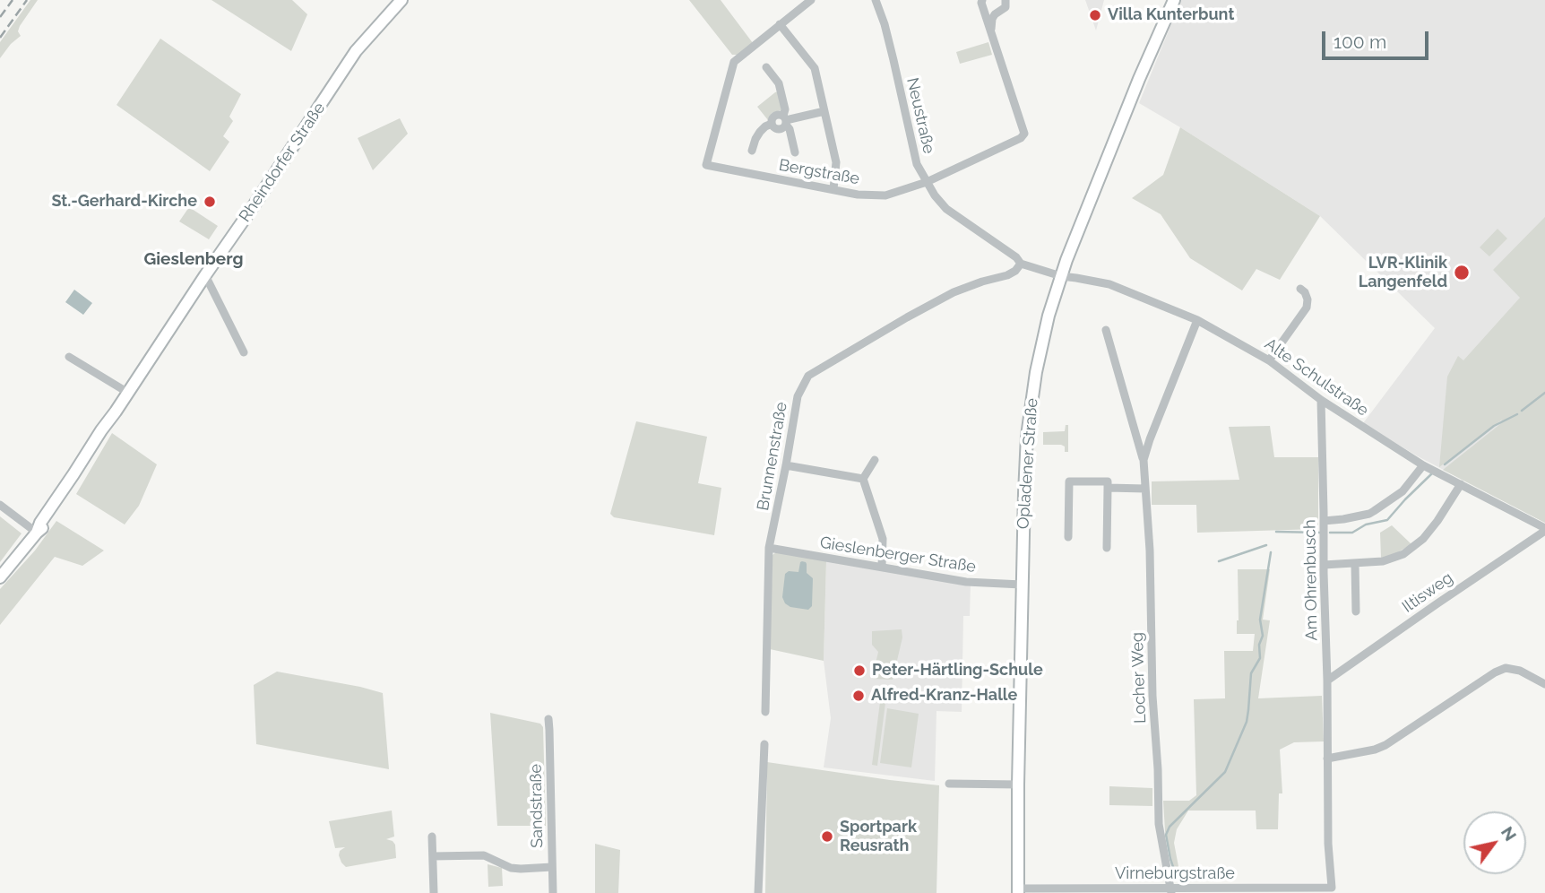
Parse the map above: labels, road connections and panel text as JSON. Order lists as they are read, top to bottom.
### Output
{
  "streets": {
    "main road": ["Rheindorfer Straße", "Opladener Straße"],
    "street": [
      "Neustraße",
      "Bergstraße",
      "Alte Schulstraße",
      "Brunnenstraße",
      "Gieslenberger Straße",
      "Am Ohrenbusch",
      "Iltisweg",
      "Locher Weg",
      "Sandstraße",
      "Virneburgstraße"
    ]
  },
  "crossings": [
    ["Neustraße", "Bergstraße"],
    ["Neustraße", "Alte Schulstraße"],
    ["Neustraße", "Brunnenstraße"],
    ["Neustraße", "Opladener Straße"],
    ["Alte Schulstraße", "Opladener Straße"],
    ["Alte Schulstraße", "Am Ohrenbusch"],
    ["Alte Schulstraße", "Iltisweg"],
    ["Alte Schulstraße", "Locher Weg"],
    ["Brunnenstraße", "Gieslenberger Straße"],
    ["Opladener Straße", "Gieslenberger Straße"],
    ["Opladener Straße", "Virneburgstraße"],
    ["Am Ohrenbusch", "Iltisweg"],
    ["Am Ohrenbusch", "Virneburgstraße"],
    ["Locher Weg", "Virneburgstraße"]
  ],
  "districts": ["Gieslenberg"],
  "places": [
    "Villa Kunterbunt",
    "St.-Gerhard-Kirche",
    "LVR-Klinik Langenfeld",
    "Peter-Härtling-Schule",
    "Alfred-Kranz-Halle",
    "Sportpark Reusrath"
  ],
  "scale_bar": "100 m",
  "north": "top right"
}
